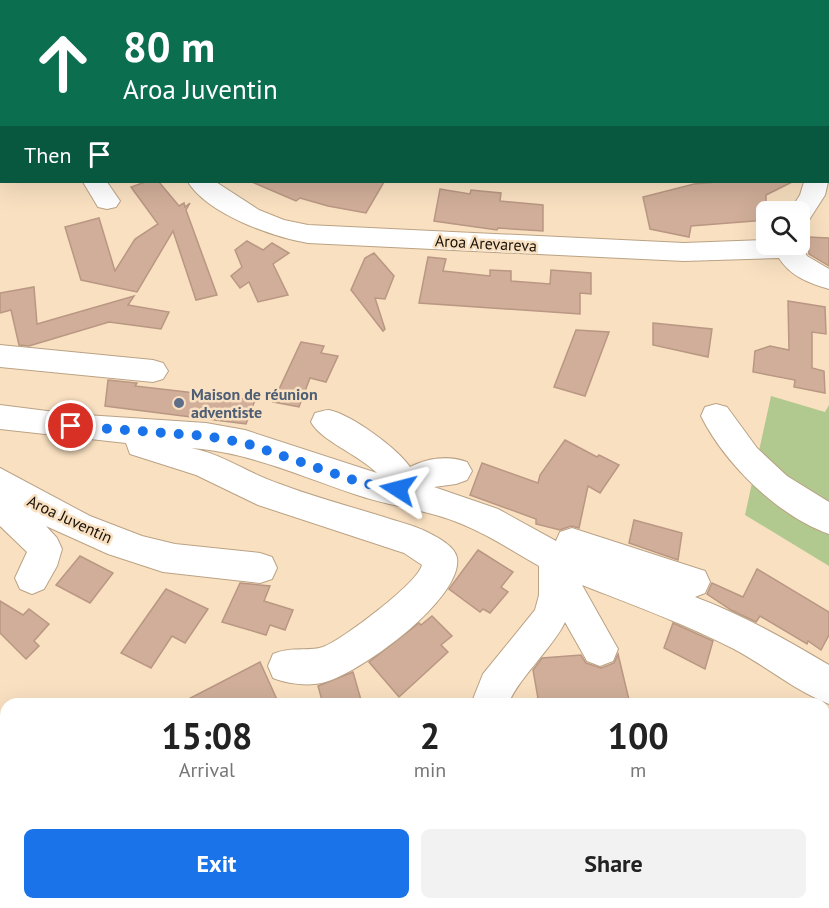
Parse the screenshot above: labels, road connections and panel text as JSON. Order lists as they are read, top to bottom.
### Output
{
  "streets": {
    "street": ["Aroa Arevareva", "Aroa Juventin"]
  },
  "places": ["Maison de réunion adventiste"],
  "page": {
    "turn": ["80 m", "Aroa Juventin"],
    "then": "Then",
    "eta": [
      "15:08",
      "Arrival",
      "2",
      "min",
      "100",
      "m"
    ],
    "buttons": ["Exit", "Share"]
  }
}
